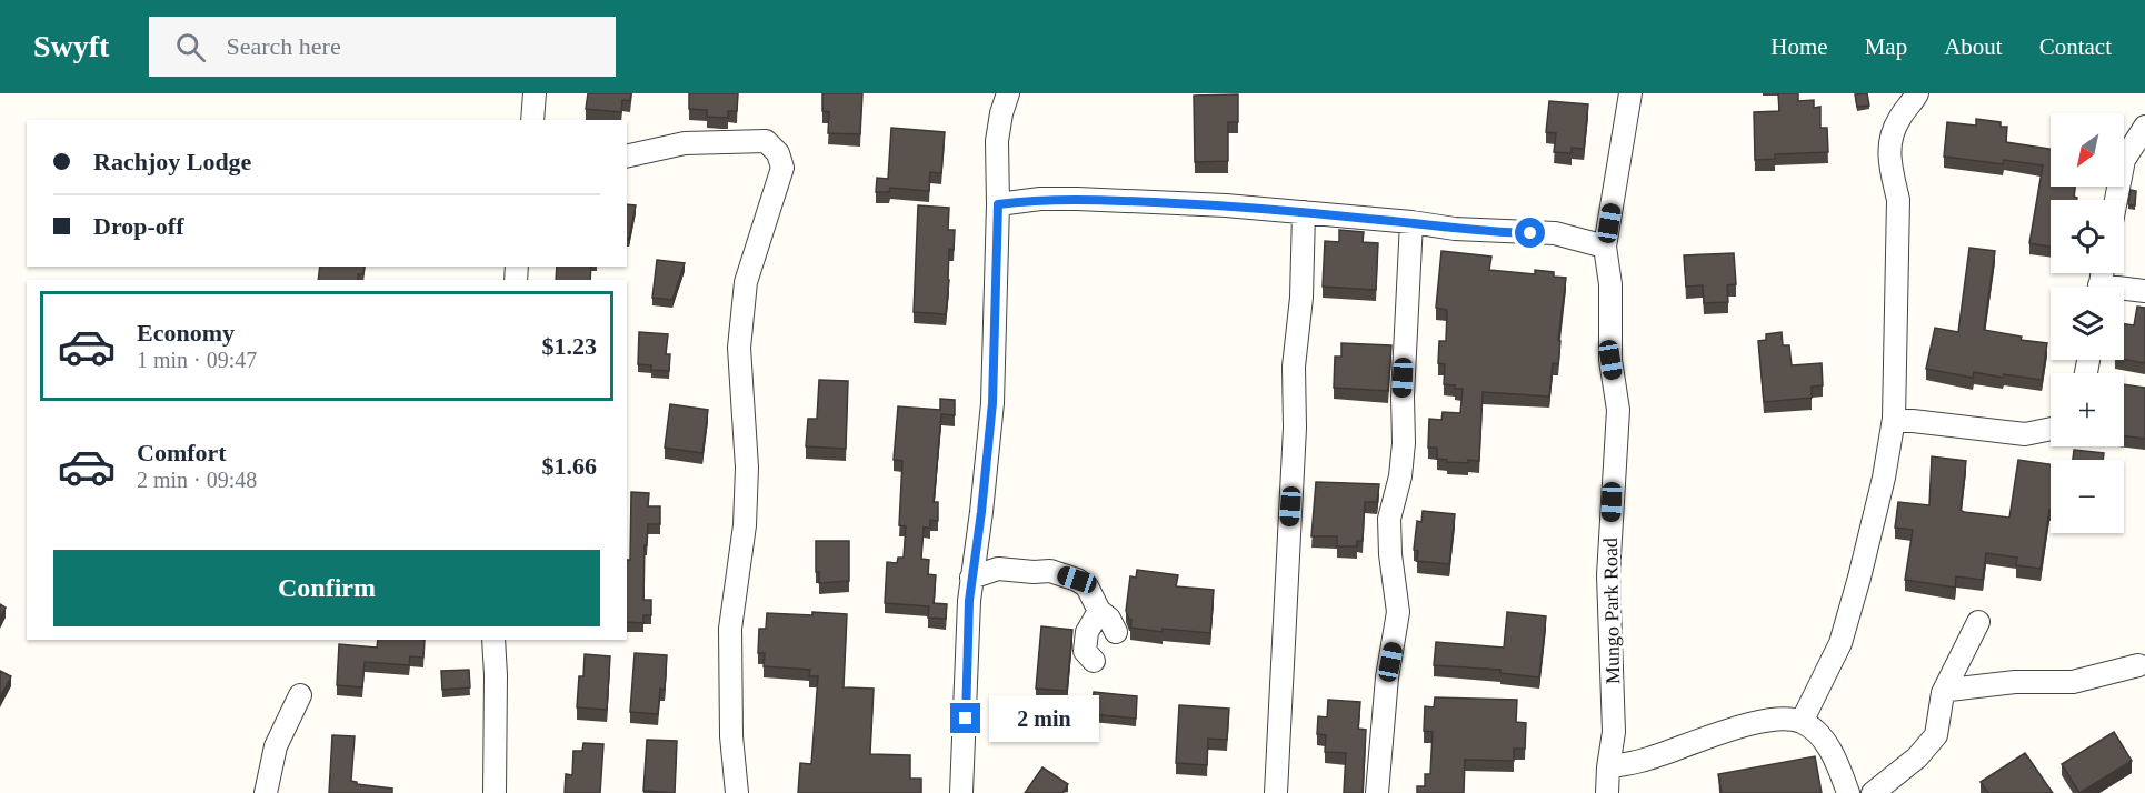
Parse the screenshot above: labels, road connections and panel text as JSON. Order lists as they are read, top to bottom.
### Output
{
  "streets": {
    "street": ["Mungo Park Road"]
  },
  "north": "bottom left",
  "page": {
    "header": "Swyft",
    "search": "Search here",
    "nav": [
      "Home",
      "Map",
      "About",
      "Contact"
    ],
    "map_buttons": ["+", "−"],
    "banner": ["Rachjoy Lodge", "Drop-off"],
    "list": [
      {
        "name": "Economy",
        "note": "1 min · 09:47",
        "value": "$1.23"
      },
      {
        "name": "Comfort",
        "note": "2 min · 09:48",
        "value": "$1.66"
      }
    ],
    "buttons": "Confirm",
    "bubble": "2 min"
  }
}
